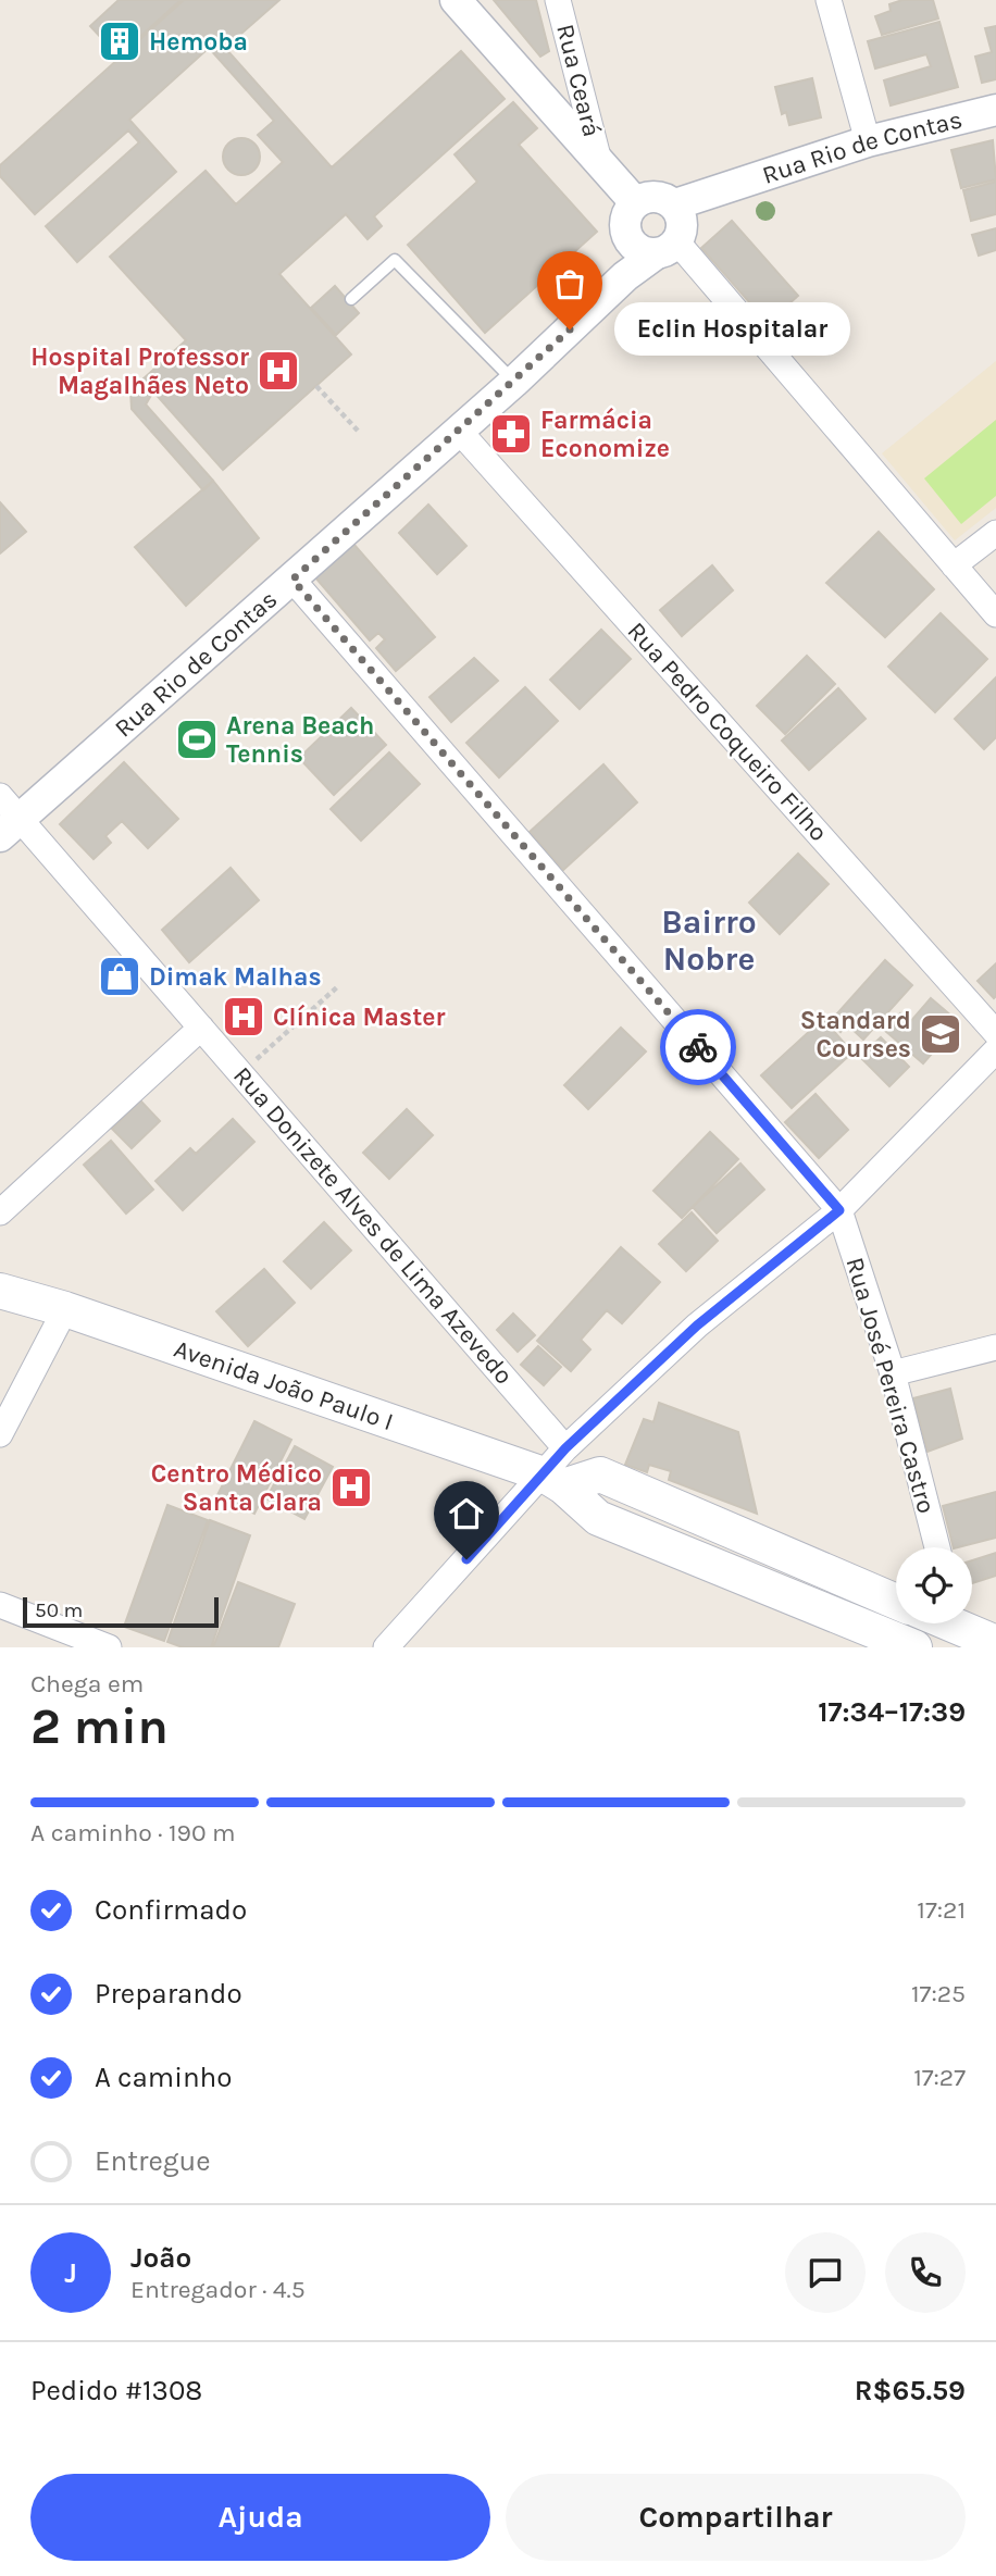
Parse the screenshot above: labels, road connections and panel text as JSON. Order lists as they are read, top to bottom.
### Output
{
  "streets": {
    "main road": ["Avenida João Paulo I"],
    "street": [
      "Rua Ceará",
      "Rua Rio de Contas",
      "Rua Pedro Coqueiro Filho",
      "Rua Donizete Alves de Lima Azevedo",
      "Rua José Pereira Castro"
    ]
  },
  "crossings": [
    ["Rua Rio de Contas", "Rua Pedro Coqueiro Filho"],
    ["Rua Rio de Contas", "Rua Donizete Alves de Lima Azevedo"]
  ],
  "districts": ["Bairro Nobre"],
  "places": {
    "building": ["Hemoba"],
    "other": ["Eclin Hospitalar"],
    "hospital": ["Hospital Professor Magalhães Neto", "Clínica Master", "Centro Médico Santa Clara"],
    "pharmacy": ["Farmácia Economize"],
    "sports": ["Arena Beach Tennis"],
    "shop": ["Dimak Malhas"],
    "school or university": ["Standard Courses"]
  },
  "scale_bar": "50 m",
  "page": {
    "bubble": "Eclin Hospitalar",
    "scale": "50 m",
    "heading": ["2 min", "Chega em", "17:34–17:39"],
    "panel": [
      "João",
      "Entregador · 4.5",
      "Pedido #1308",
      "R$65.59"
    ],
    "bar": "A caminho · 190 m",
    "list": [
      ["Confirmado", "17:21"],
      ["Preparando", "17:25"],
      ["A caminho", "17:27"],
      "Entregue"
    ],
    "round": "J",
    "buttons": ["Ajuda", "Compartilhar"]
  }
}
